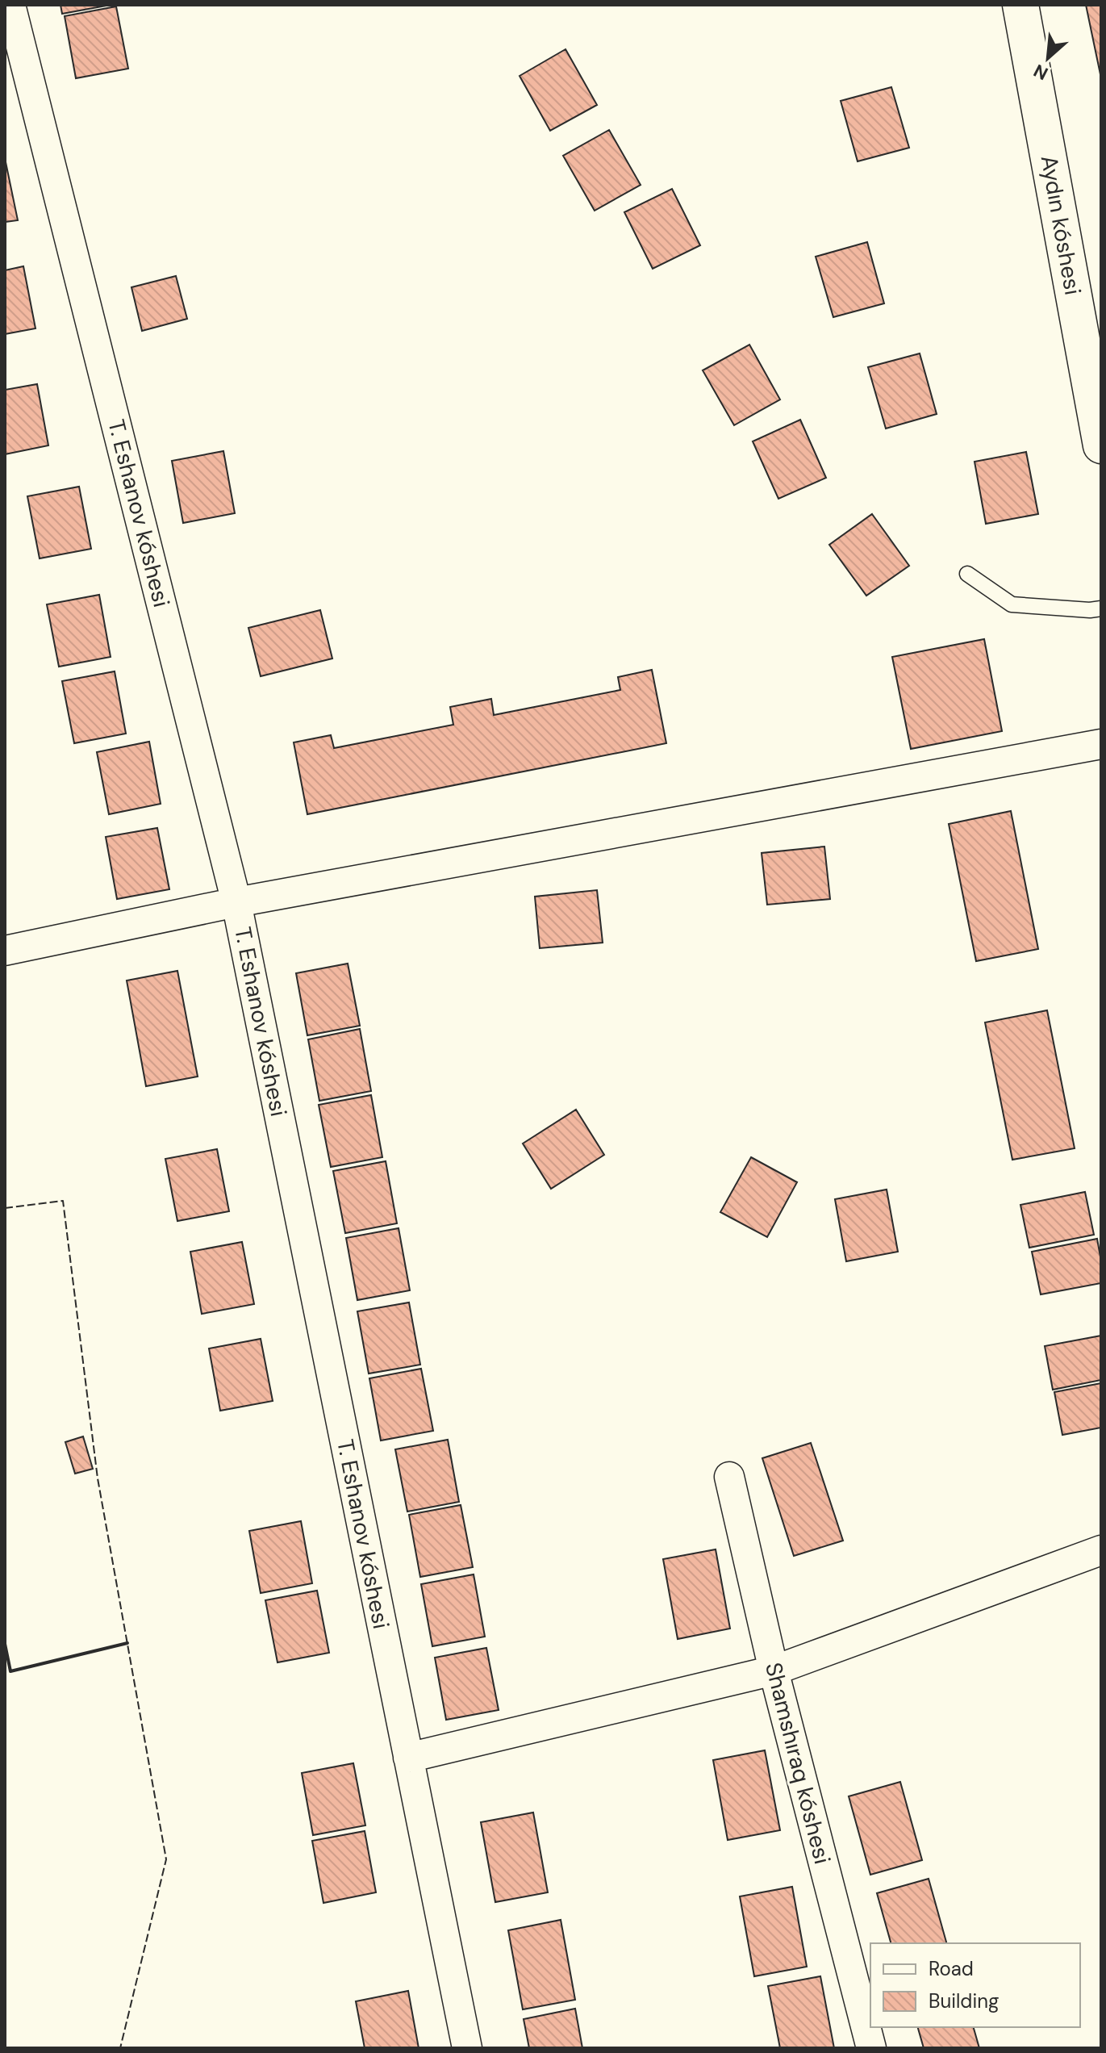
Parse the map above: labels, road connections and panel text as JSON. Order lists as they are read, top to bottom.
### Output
{
  "streets": {
    "street": ["Aydın kóshesi", "T. Eshanov kóshesi", "Shamshıraq kóshesi"]
  },
  "legend": ["Road", "Building"],
  "north": "bottom left"
}
